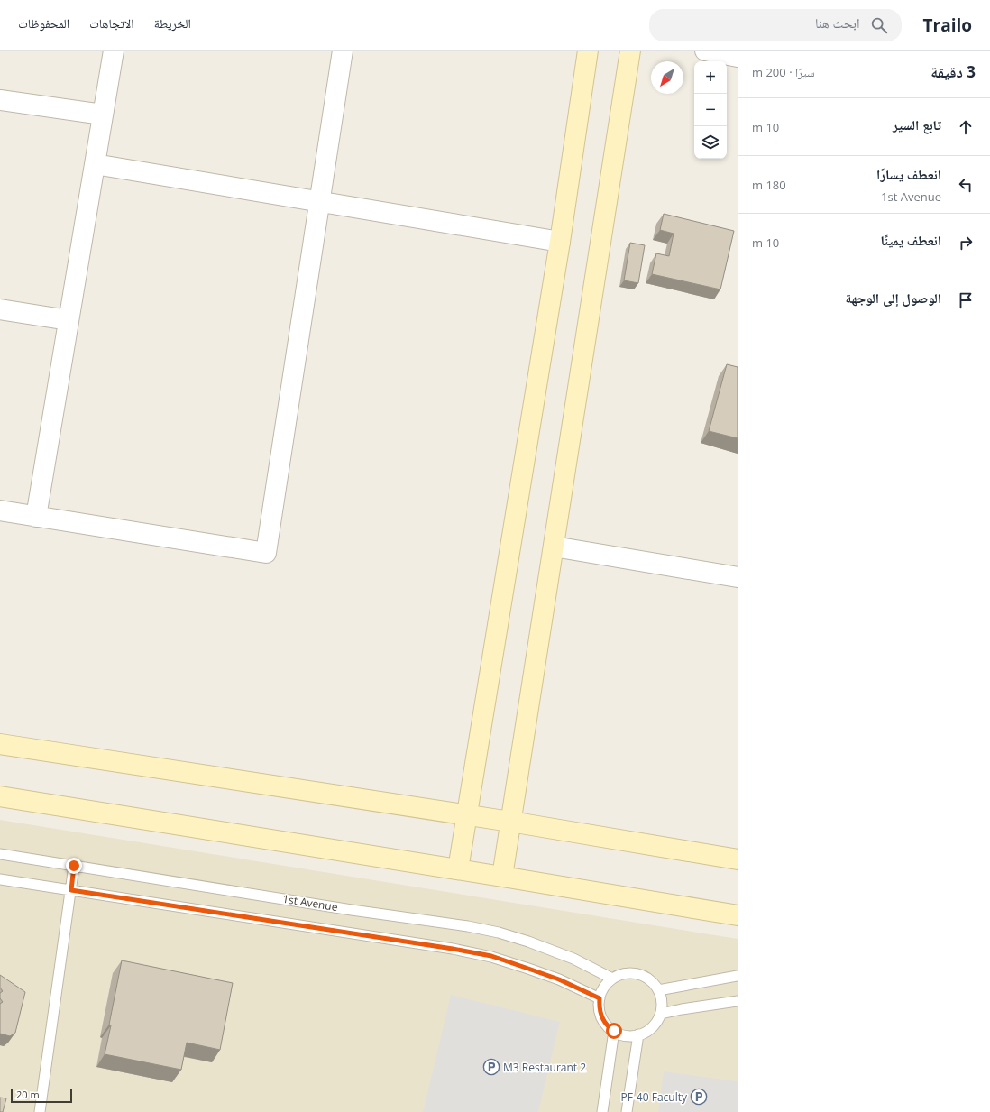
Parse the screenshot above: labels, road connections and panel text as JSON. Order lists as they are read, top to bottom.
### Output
{
  "streets": {
    "lane": ["1st Avenue"]
  },
  "places": {
    "parking": ["M3 Restaurant 2", "PF-40 Faculty"]
  },
  "scale_bar": "20 m",
  "north": "bottom left",
  "page": {
    "header": "Trailo",
    "search": "ابحث هنا",
    "nav": ["الخريطة", "الاتجاهات", "المحفوظات"],
    "heading": ["3 دقيقة", "سيرًا · 200 m"],
    "map_buttons": ["+", "−"],
    "list": [
      ["تابع السير", "10 m"],
      ["انعطف يسارًا", "1st Avenue", "180 m"],
      ["انعطف يمينًا", "10 m"],
      "الوصول إلى الوجهة"
    ],
    "scale": "20 m"
  }
}
